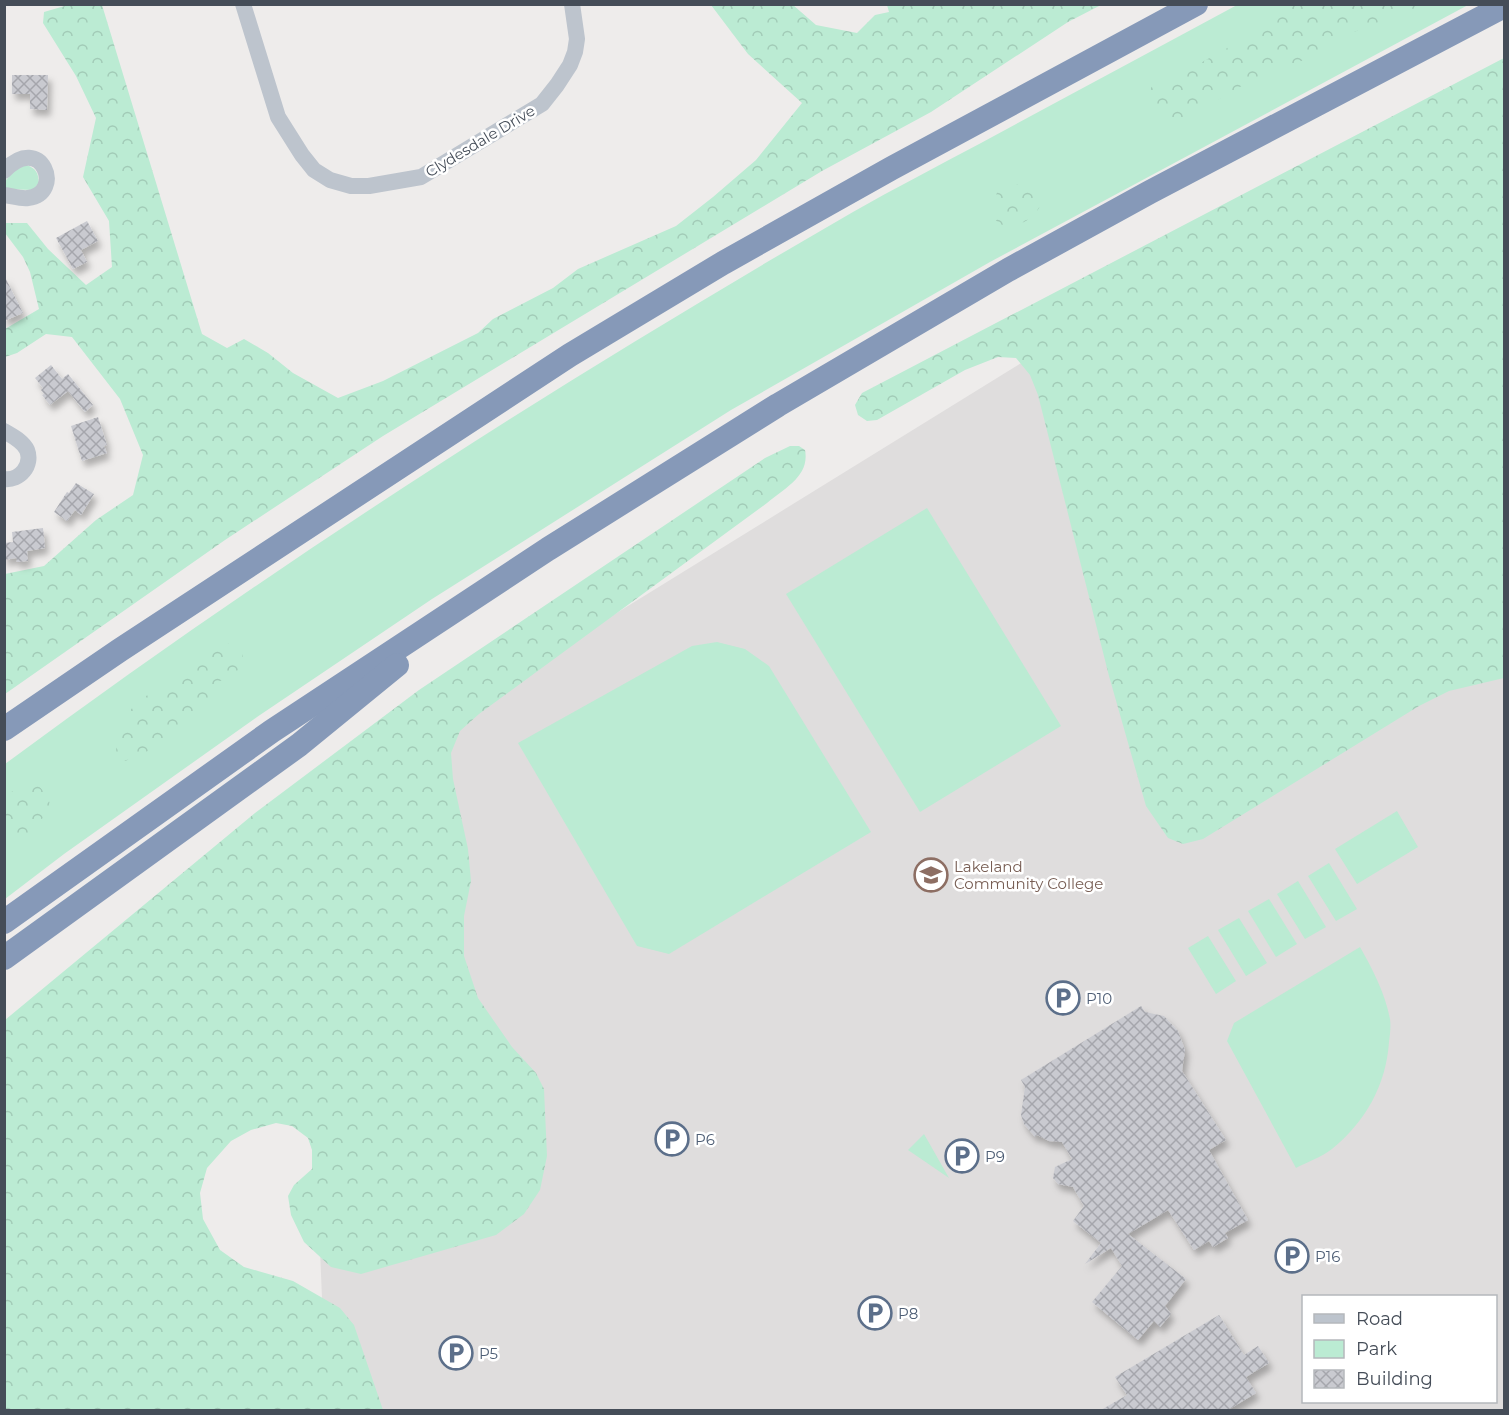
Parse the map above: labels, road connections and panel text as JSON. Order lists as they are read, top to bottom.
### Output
{
  "streets": {
    "street": ["Clydesdale Drive"]
  },
  "places": {
    "school or university": ["Lakeland Community College"],
    "parking": [
      "P10",
      "P6",
      "P9",
      "P16",
      "P8",
      "P5"
    ]
  },
  "legend": ["Road", "Park", "Building"]
}
